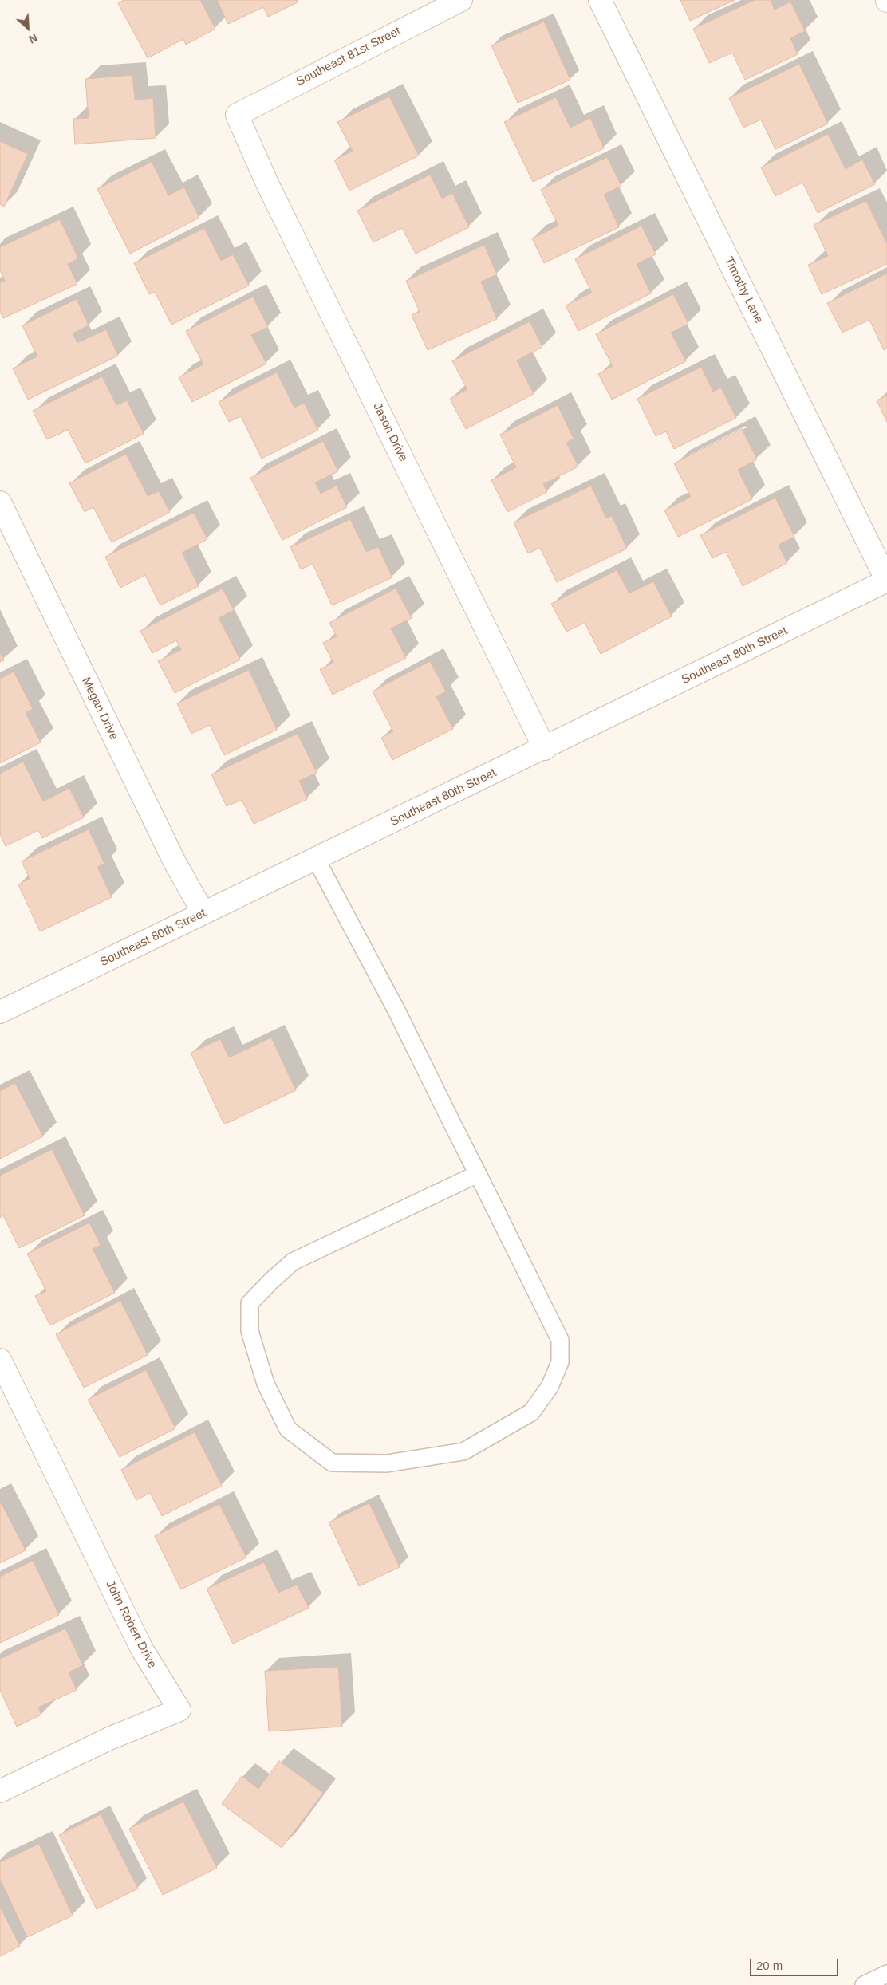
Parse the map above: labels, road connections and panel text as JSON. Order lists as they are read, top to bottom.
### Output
{
  "streets": {
    "street": [
      "Southeast 81st Street",
      "Timothy Lane",
      "Jason Drive",
      "Southeast 80th Street",
      "Megan Drive",
      "John Robert Drive"
    ]
  },
  "crossings": [
    ["Southeast 81st Street", "Jason Drive"],
    ["Timothy Lane", "Southeast 80th Street"],
    ["Jason Drive", "Southeast 80th Street"],
    ["Southeast 80th Street", "Megan Drive"]
  ],
  "scale_bar": "20 m",
  "north": "bottom right"
}
